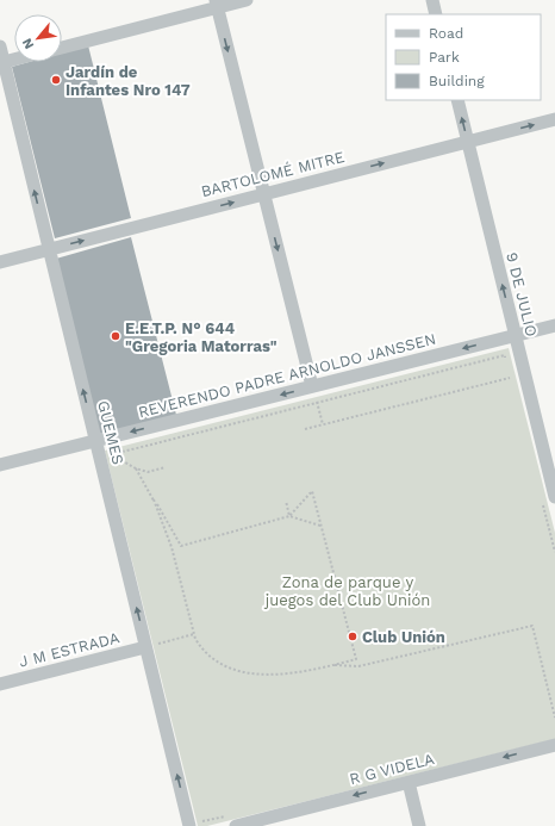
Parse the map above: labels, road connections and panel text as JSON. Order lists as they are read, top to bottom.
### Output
{
  "streets": {
    "street": [
      "BARTOLOMÉ MITRE",
      "9 DE JULIO",
      "REVERENDO PADRE ARNOLDO JANSSEN",
      "GUEMES",
      "J M ESTRADA",
      "R G VIDELA"
    ]
  },
  "crossings": [
    ["BARTOLOMÉ MITRE", "9 DE JULIO"],
    ["BARTOLOMÉ MITRE", "GUEMES"],
    ["9 DE JULIO", "REVERENDO PADRE ARNOLDO JANSSEN"],
    ["REVERENDO PADRE ARNOLDO JANSSEN", "GUEMES"],
    ["GUEMES", "J M ESTRADA"]
  ],
  "one_way": [
    "BARTOLOMÉ MITRE",
    "9 DE JULIO",
    "REVERENDO PADRE ARNOLDO JANSSEN",
    "GUEMES",
    "R G VIDELA"
  ],
  "parks": ["Zona de parque y juegos del Club Unión"],
  "places": ["Jardín de Infantes Nro 147", "E.E.T.P. N° 644 \"Gregoria Matorras\"", "Club Unión"],
  "legend": ["Road", "Park", "Building"],
  "north": "bottom left"
}
